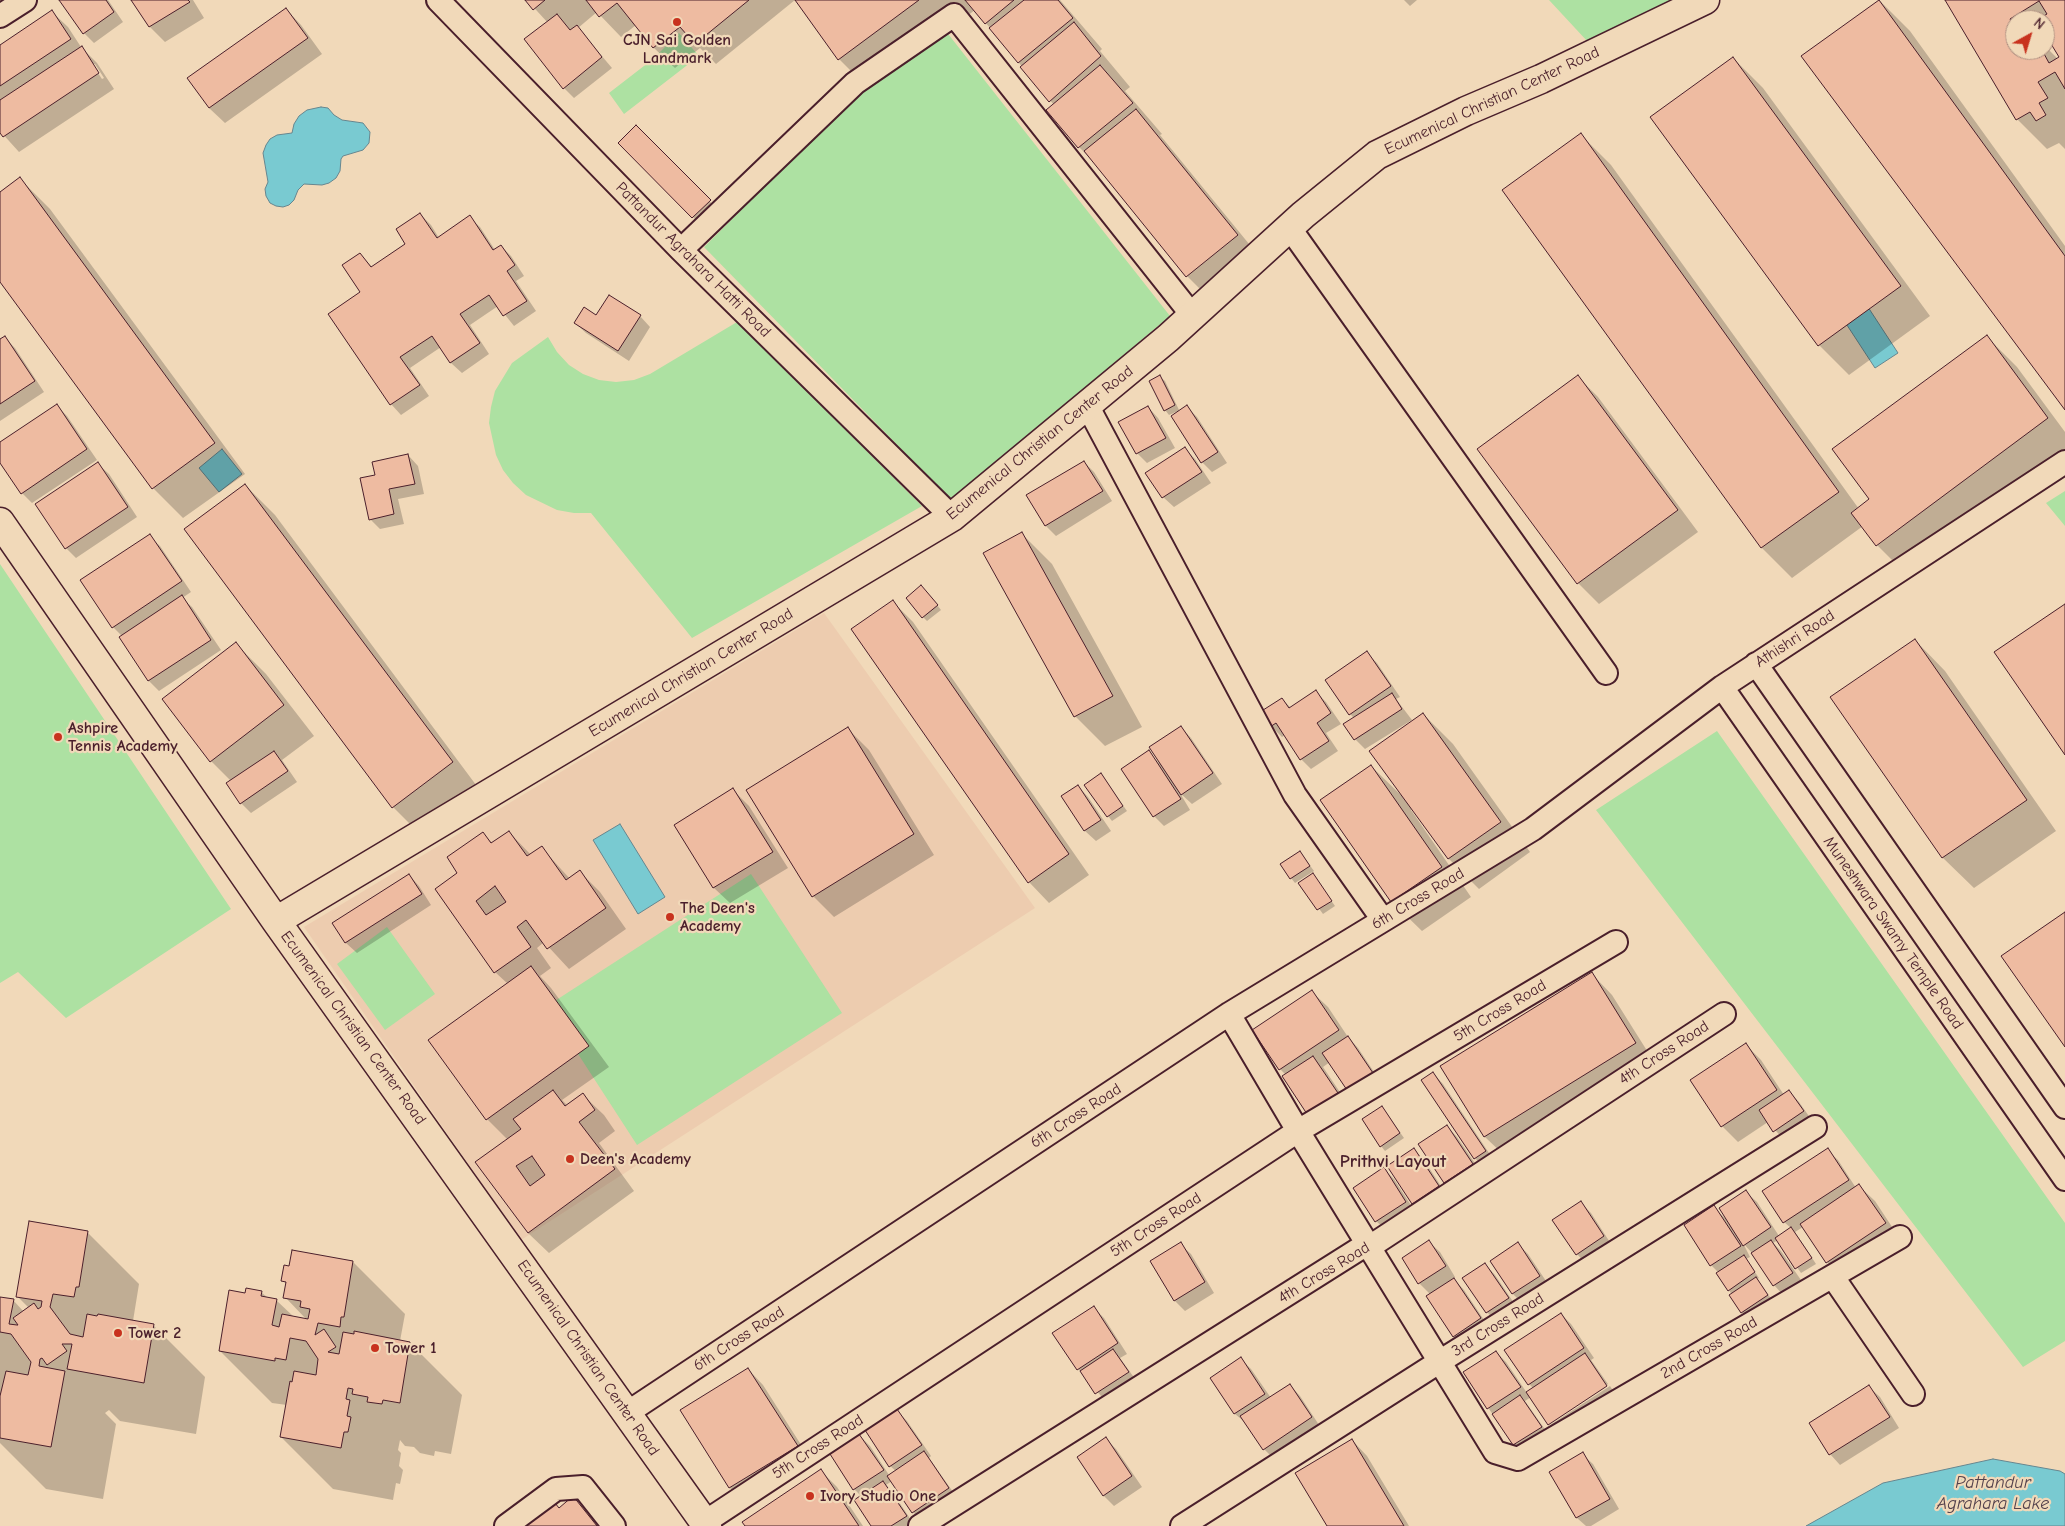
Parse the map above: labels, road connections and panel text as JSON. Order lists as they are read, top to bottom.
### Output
{
  "streets": {
    "street": [
      "Ecumenical Christian Center Road",
      "Pattandur Agrahara Hatti Road",
      "Athishri Road",
      "6th Cross Road",
      "Muneshwara Swamy Temple Road",
      "5th Cross Road",
      "4th Cross Road",
      "3rd Cross Road",
      "2nd Cross Road"
    ]
  },
  "crossings": [
    ["Ecumenical Christian Center Road", "Pattandur Agrahara Hatti Road"],
    ["Ecumenical Christian Center Road", "6th Cross Road"],
    ["Ecumenical Christian Center Road", "5th Cross Road"],
    ["Athishri Road", "6th Cross Road"],
    ["Athishri Road", "Muneshwara Swamy Temple Road"],
    ["3rd Cross Road", "2nd Cross Road"]
  ],
  "districts": ["Prithvi Layout"],
  "water": ["Pattandur Agrahara Lake"],
  "places": [
    "CJN Sai Golden Landmark",
    "Ashpire Tennis Academy",
    "The Deen's Academy",
    "Deen's Academy",
    "Tower 2",
    "Tower 1",
    "Ivory Studio One"
  ],
  "north": "top right"
}
